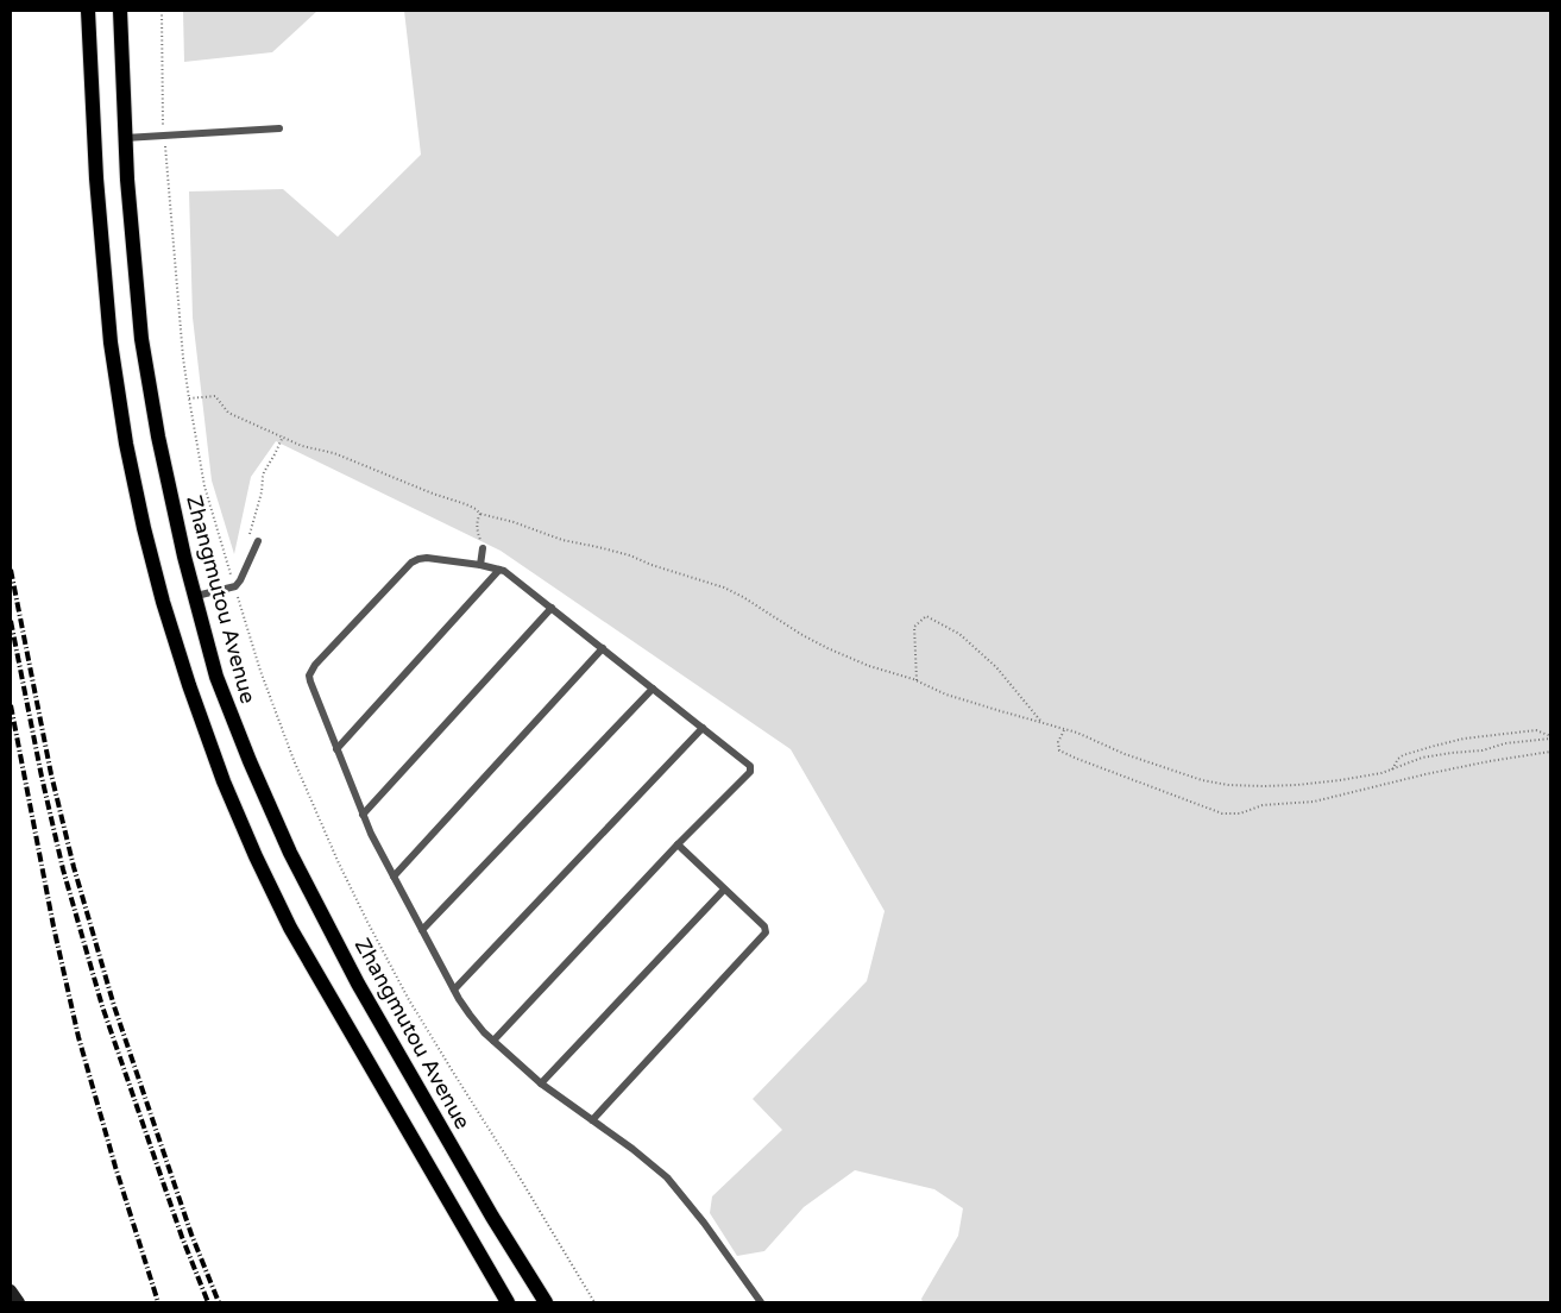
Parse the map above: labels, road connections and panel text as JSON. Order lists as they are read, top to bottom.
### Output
{
  "streets": {
    "main road": ["Zhangmutou Avenue"]
  }
}
